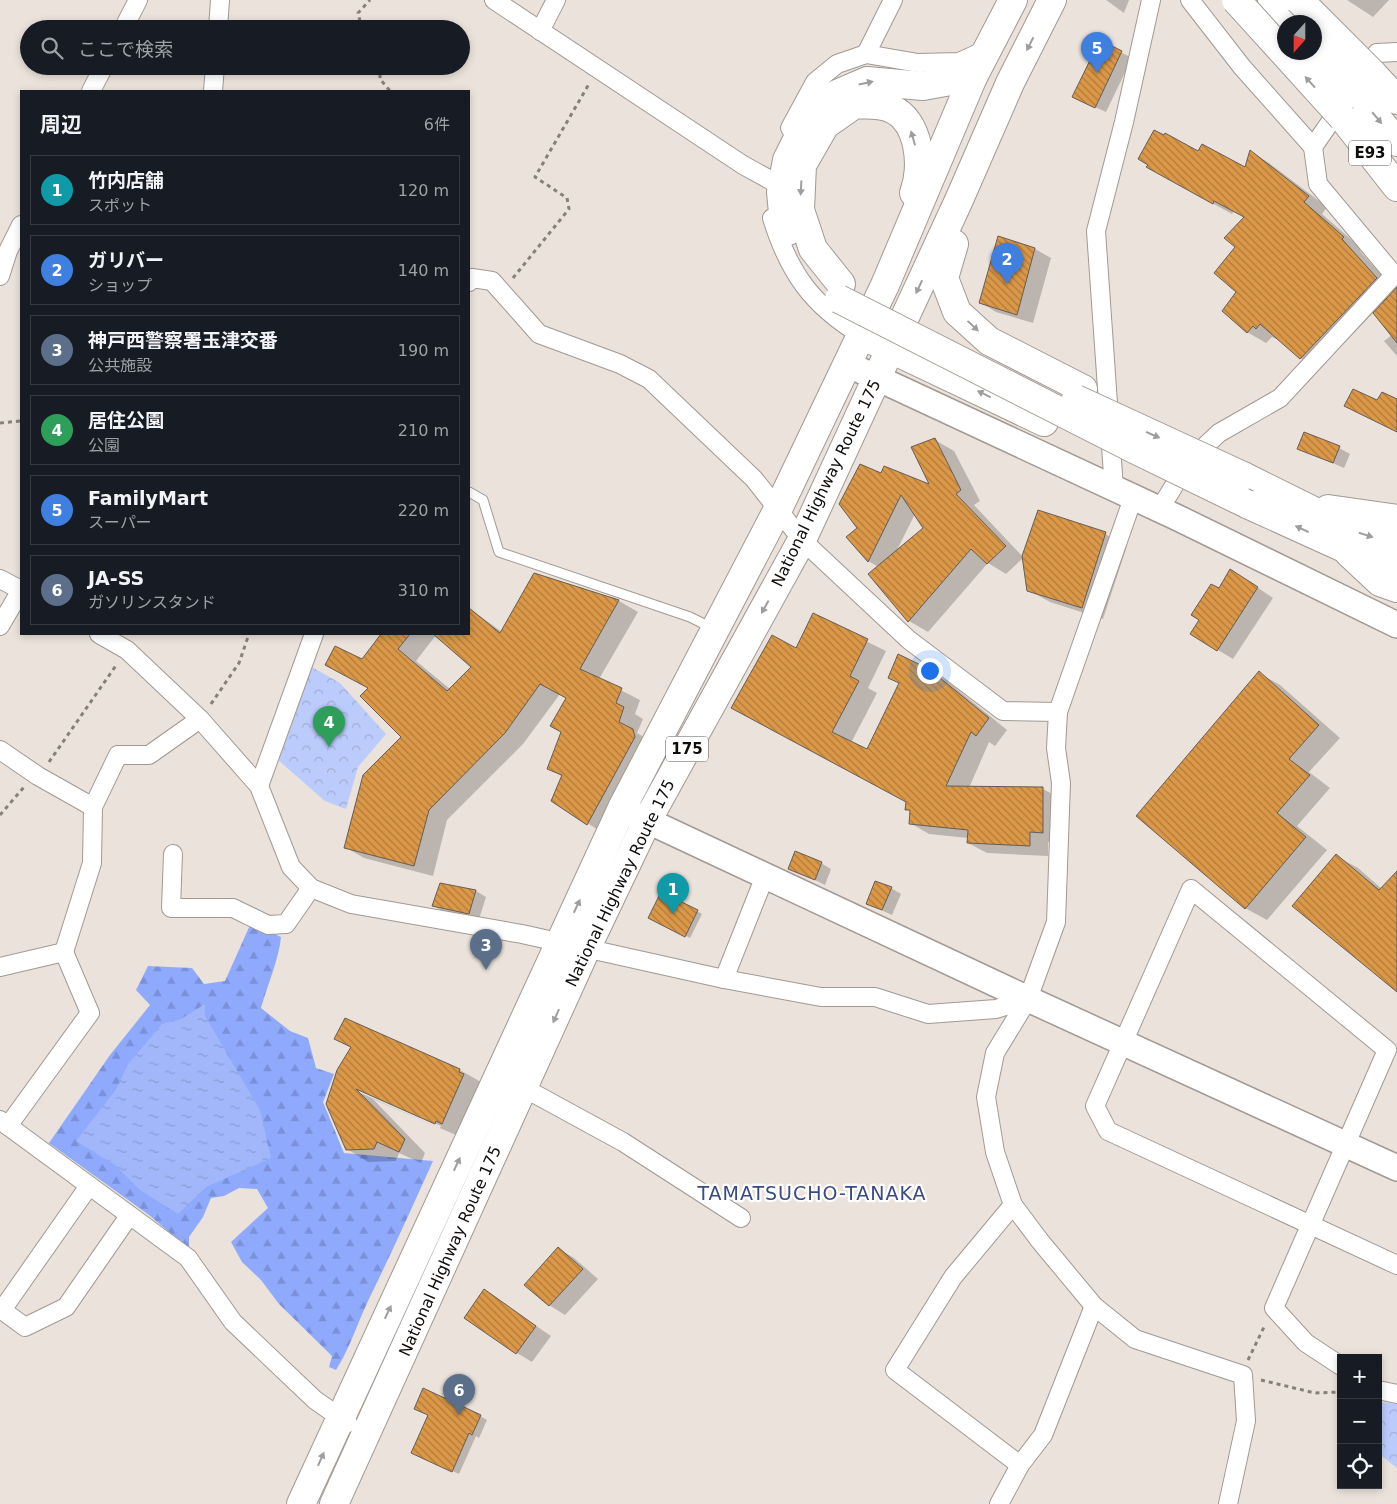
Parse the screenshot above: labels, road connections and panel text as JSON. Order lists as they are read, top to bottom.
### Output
{
  "streets": {
    "highway": ["E93", "National Highway Route 175", "175"]
  },
  "districts": ["TAMATSUCHO-TANAKA"],
  "north": "bottom",
  "page": {
    "search": "ここで検索",
    "pins": [
      "5",
      "2",
      "4",
      "1",
      "3",
      "6"
    ],
    "heading": ["周辺", "6件"],
    "list": [
      {
        "mark": "1",
        "name": "竹内店舗",
        "note": "スポット",
        "value": "120 m"
      },
      {
        "mark": "2",
        "name": "ガリバー",
        "note": "ショップ",
        "value": "140 m"
      },
      {
        "mark": "3",
        "name": "神戸西警察署玉津交番",
        "note": "公共施設",
        "value": "190 m"
      },
      {
        "mark": "4",
        "name": "居住公園",
        "note": "公園",
        "value": "210 m"
      },
      {
        "mark": "5",
        "name": "FamilyMart",
        "note": "スーパー",
        "value": "220 m"
      },
      {
        "mark": "6",
        "name": "JA-SS",
        "note": "ガソリンスタンド",
        "value": "310 m"
      }
    ],
    "map_buttons": ["+", "−"]
  }
}
